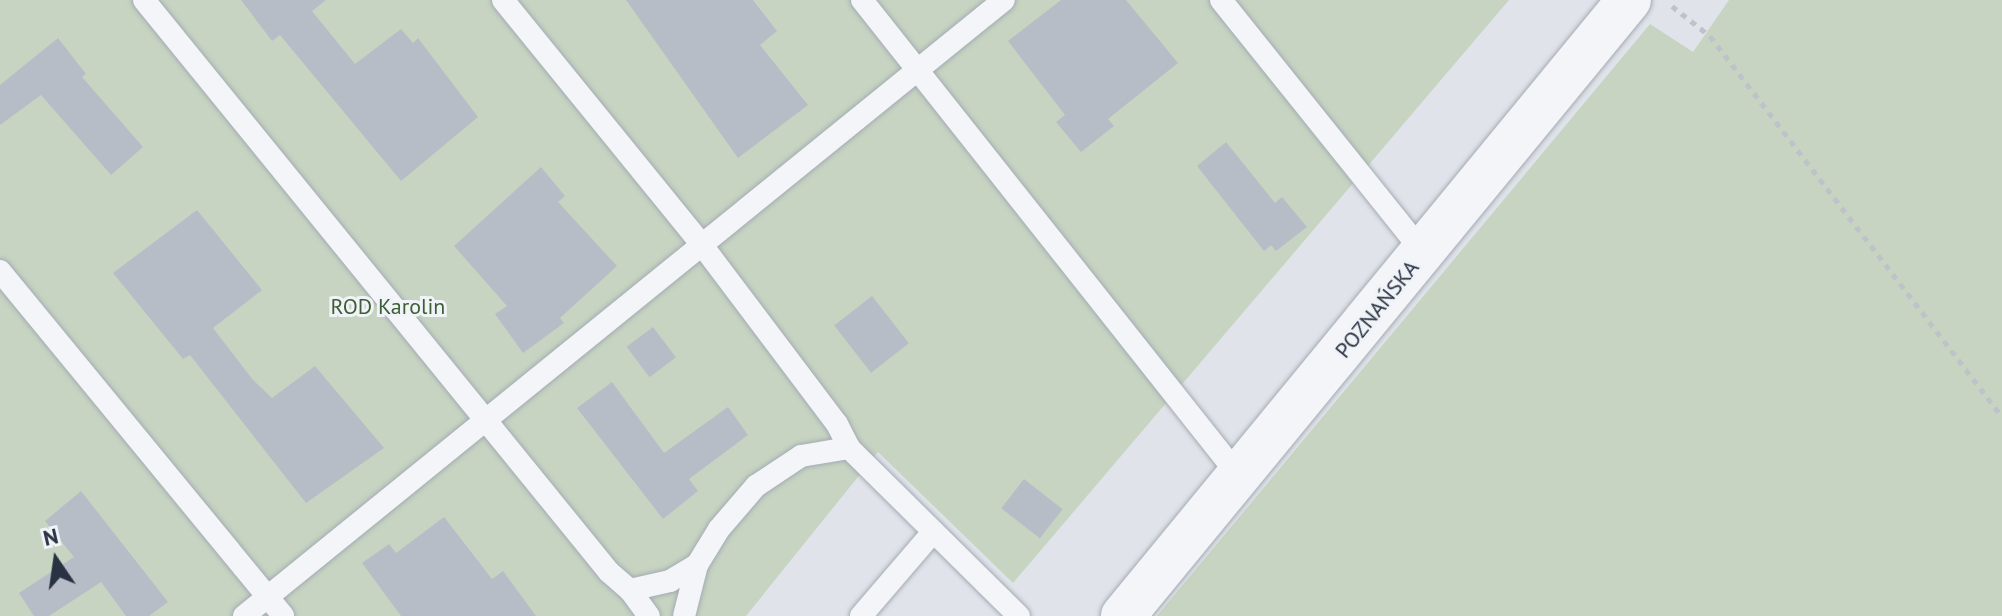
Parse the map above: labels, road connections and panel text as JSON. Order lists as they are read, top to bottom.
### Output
{
  "streets": {
    "street": ["POZNAŃSKA"]
  },
  "parks": ["ROD Karolin"],
  "north": "top"
}
